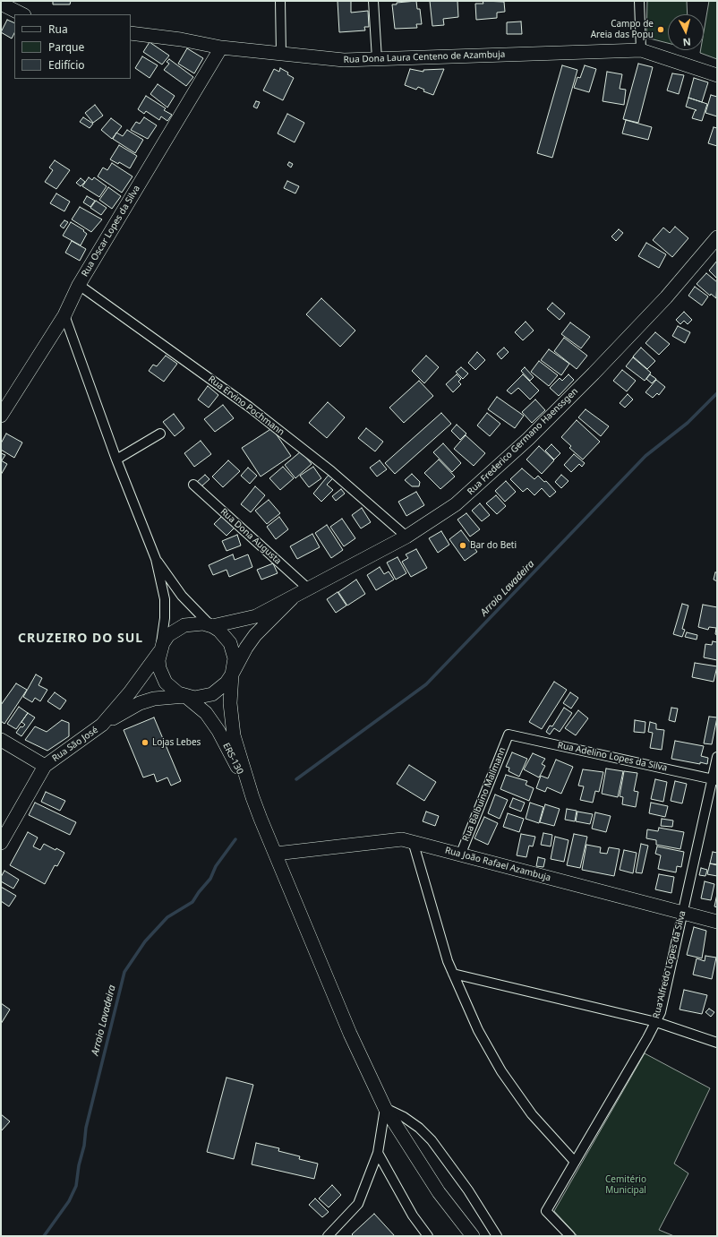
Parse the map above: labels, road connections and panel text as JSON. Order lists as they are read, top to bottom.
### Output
{
  "streets": {
    "main road": [
      "Rua Dona Laura Centeno de Azambuja",
      "Rua Oscar Lopes da Silva",
      "Rua Frederico Germano Haenssgen",
      "Rua São José",
      "ERS-130",
      "Rua João Rafael Azambuja"
    ],
    "street": [
      "Rua Ervino Pochmann",
      "Rua Dona Augusta",
      "Rua Adelino Lopes da Silva",
      "Rua Balbuino Mallmann",
      "Rua Alfredo Lopes da Silva"
    ]
  },
  "crossings": [
    ["Rua Dona Laura Centeno de Azambuja", "Rua Oscar Lopes da Silva"],
    ["Rua Oscar Lopes da Silva", "Rua Ervino Pochmann"],
    ["Rua Ervino Pochmann", "Rua Frederico Germano Haenssgen"],
    ["Rua Frederico Germano Haenssgen", "Rua Dona Augusta"],
    ["Rua São José", "ERS-130"],
    ["Rua Adelino Lopes da Silva", "Rua Balbuino Mallmann"],
    ["Rua Adelino Lopes da Silva", "Rua Alfredo Lopes da Silva"],
    ["Rua Balbuino Mallmann", "Rua João Rafael Azambuja"],
    ["Rua João Rafael Azambuja", "Rua Alfredo Lopes da Silva"]
  ],
  "districts": ["CRUZEIRO DO SUL"],
  "water": ["Arroio Lavadeira"],
  "parks": ["Cemitério Municipal"],
  "places": ["Campo de Areia das Popu", "Bar do Beti", "Lojas Lebes"],
  "legend": ["Rua", "Parque", "Edifício"],
  "north": "bottom"
}
